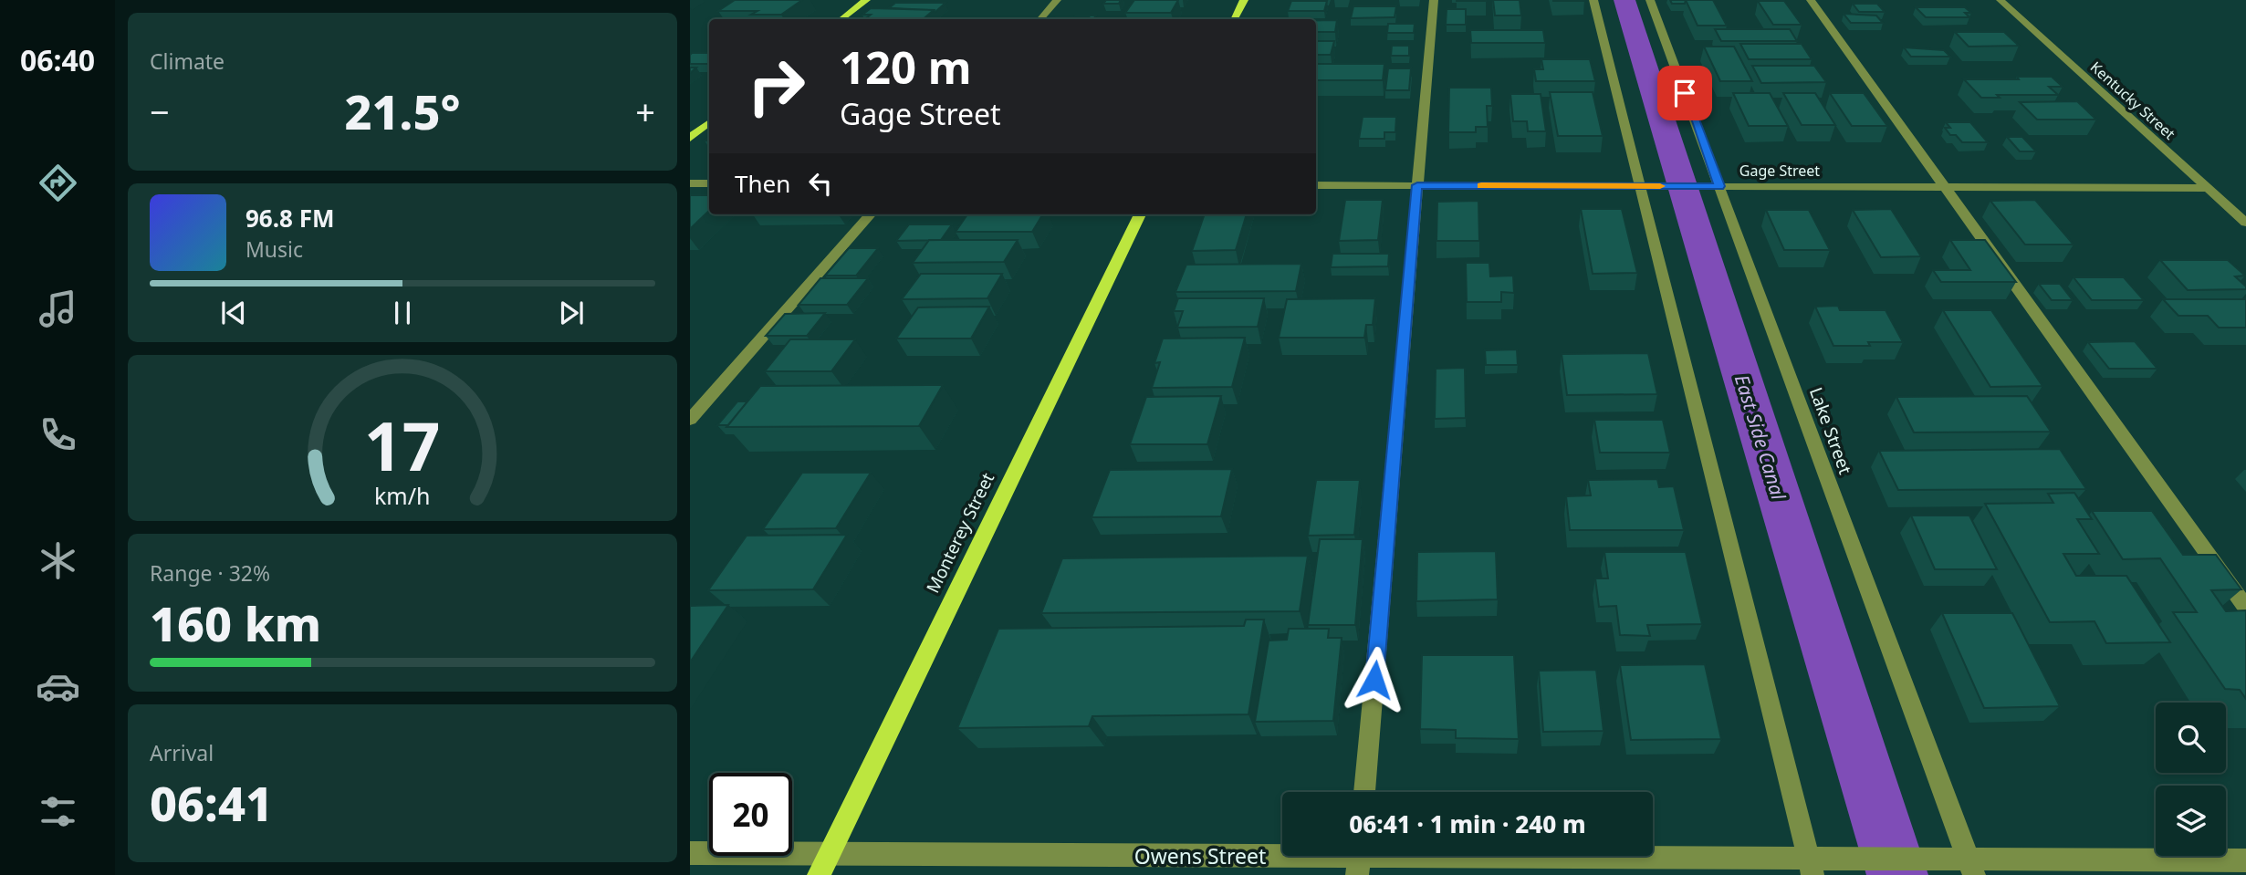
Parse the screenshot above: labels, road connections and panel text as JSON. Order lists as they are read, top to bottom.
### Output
{
  "streets": {
    "main road": ["Monterey Street"],
    "street": [
      "Kentucky Street",
      "Gage Street",
      "Lake Street",
      "Owens Street"
    ]
  },
  "crossings": [
    ["Kentucky Street", "Gage Street"],
    ["Gage Street", "Lake Street"],
    ["Lake Street", "Owens Street"],
    ["Monterey Street", "Owens Street"]
  ],
  "water": ["East Side Canal"],
  "page": {
    "tabs": "06:40",
    "tile": [
      "Climate",
      ["Range · 32%", "160 km"],
      ["Arrival", "06:41"]
    ],
    "turn": ["120 m", "Gage Street"],
    "heat": ["−", "21.5°", "+"],
    "then": "Then",
    "song": ["96.8 FM", "Music"],
    "limit": "20",
    "trip": "06:41 · 1 min · 240 m",
    "gauge": ["17", "km/h"]
  }
}
